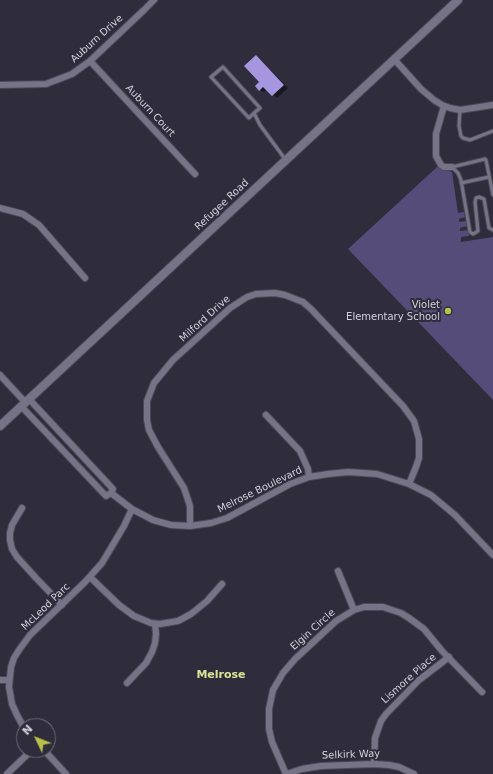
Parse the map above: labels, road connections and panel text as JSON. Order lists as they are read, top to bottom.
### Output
{
  "streets": {
    "main road": ["Refugee Road"],
    "street": [
      "Auburn Drive",
      "Auburn Court",
      "Milford Drive",
      "Melrose Boulevard",
      "McLeod Parc",
      "Elgin Circle",
      "Lismore Place",
      "Selkirk Way"
    ]
  },
  "crossings": [
    ["Auburn Drive", "Auburn Court"],
    ["Refugee Road", "Melrose Boulevard"],
    ["Milford Drive", "Melrose Boulevard"],
    ["Melrose Boulevard", "McLeod Parc"],
    ["Elgin Circle", "Lismore Place"],
    ["Elgin Circle", "Selkirk Way"],
    ["Lismore Place", "Selkirk Way"]
  ],
  "districts": ["Melrose"],
  "places": ["Violet Elementary School"],
  "north": "top left"
}
